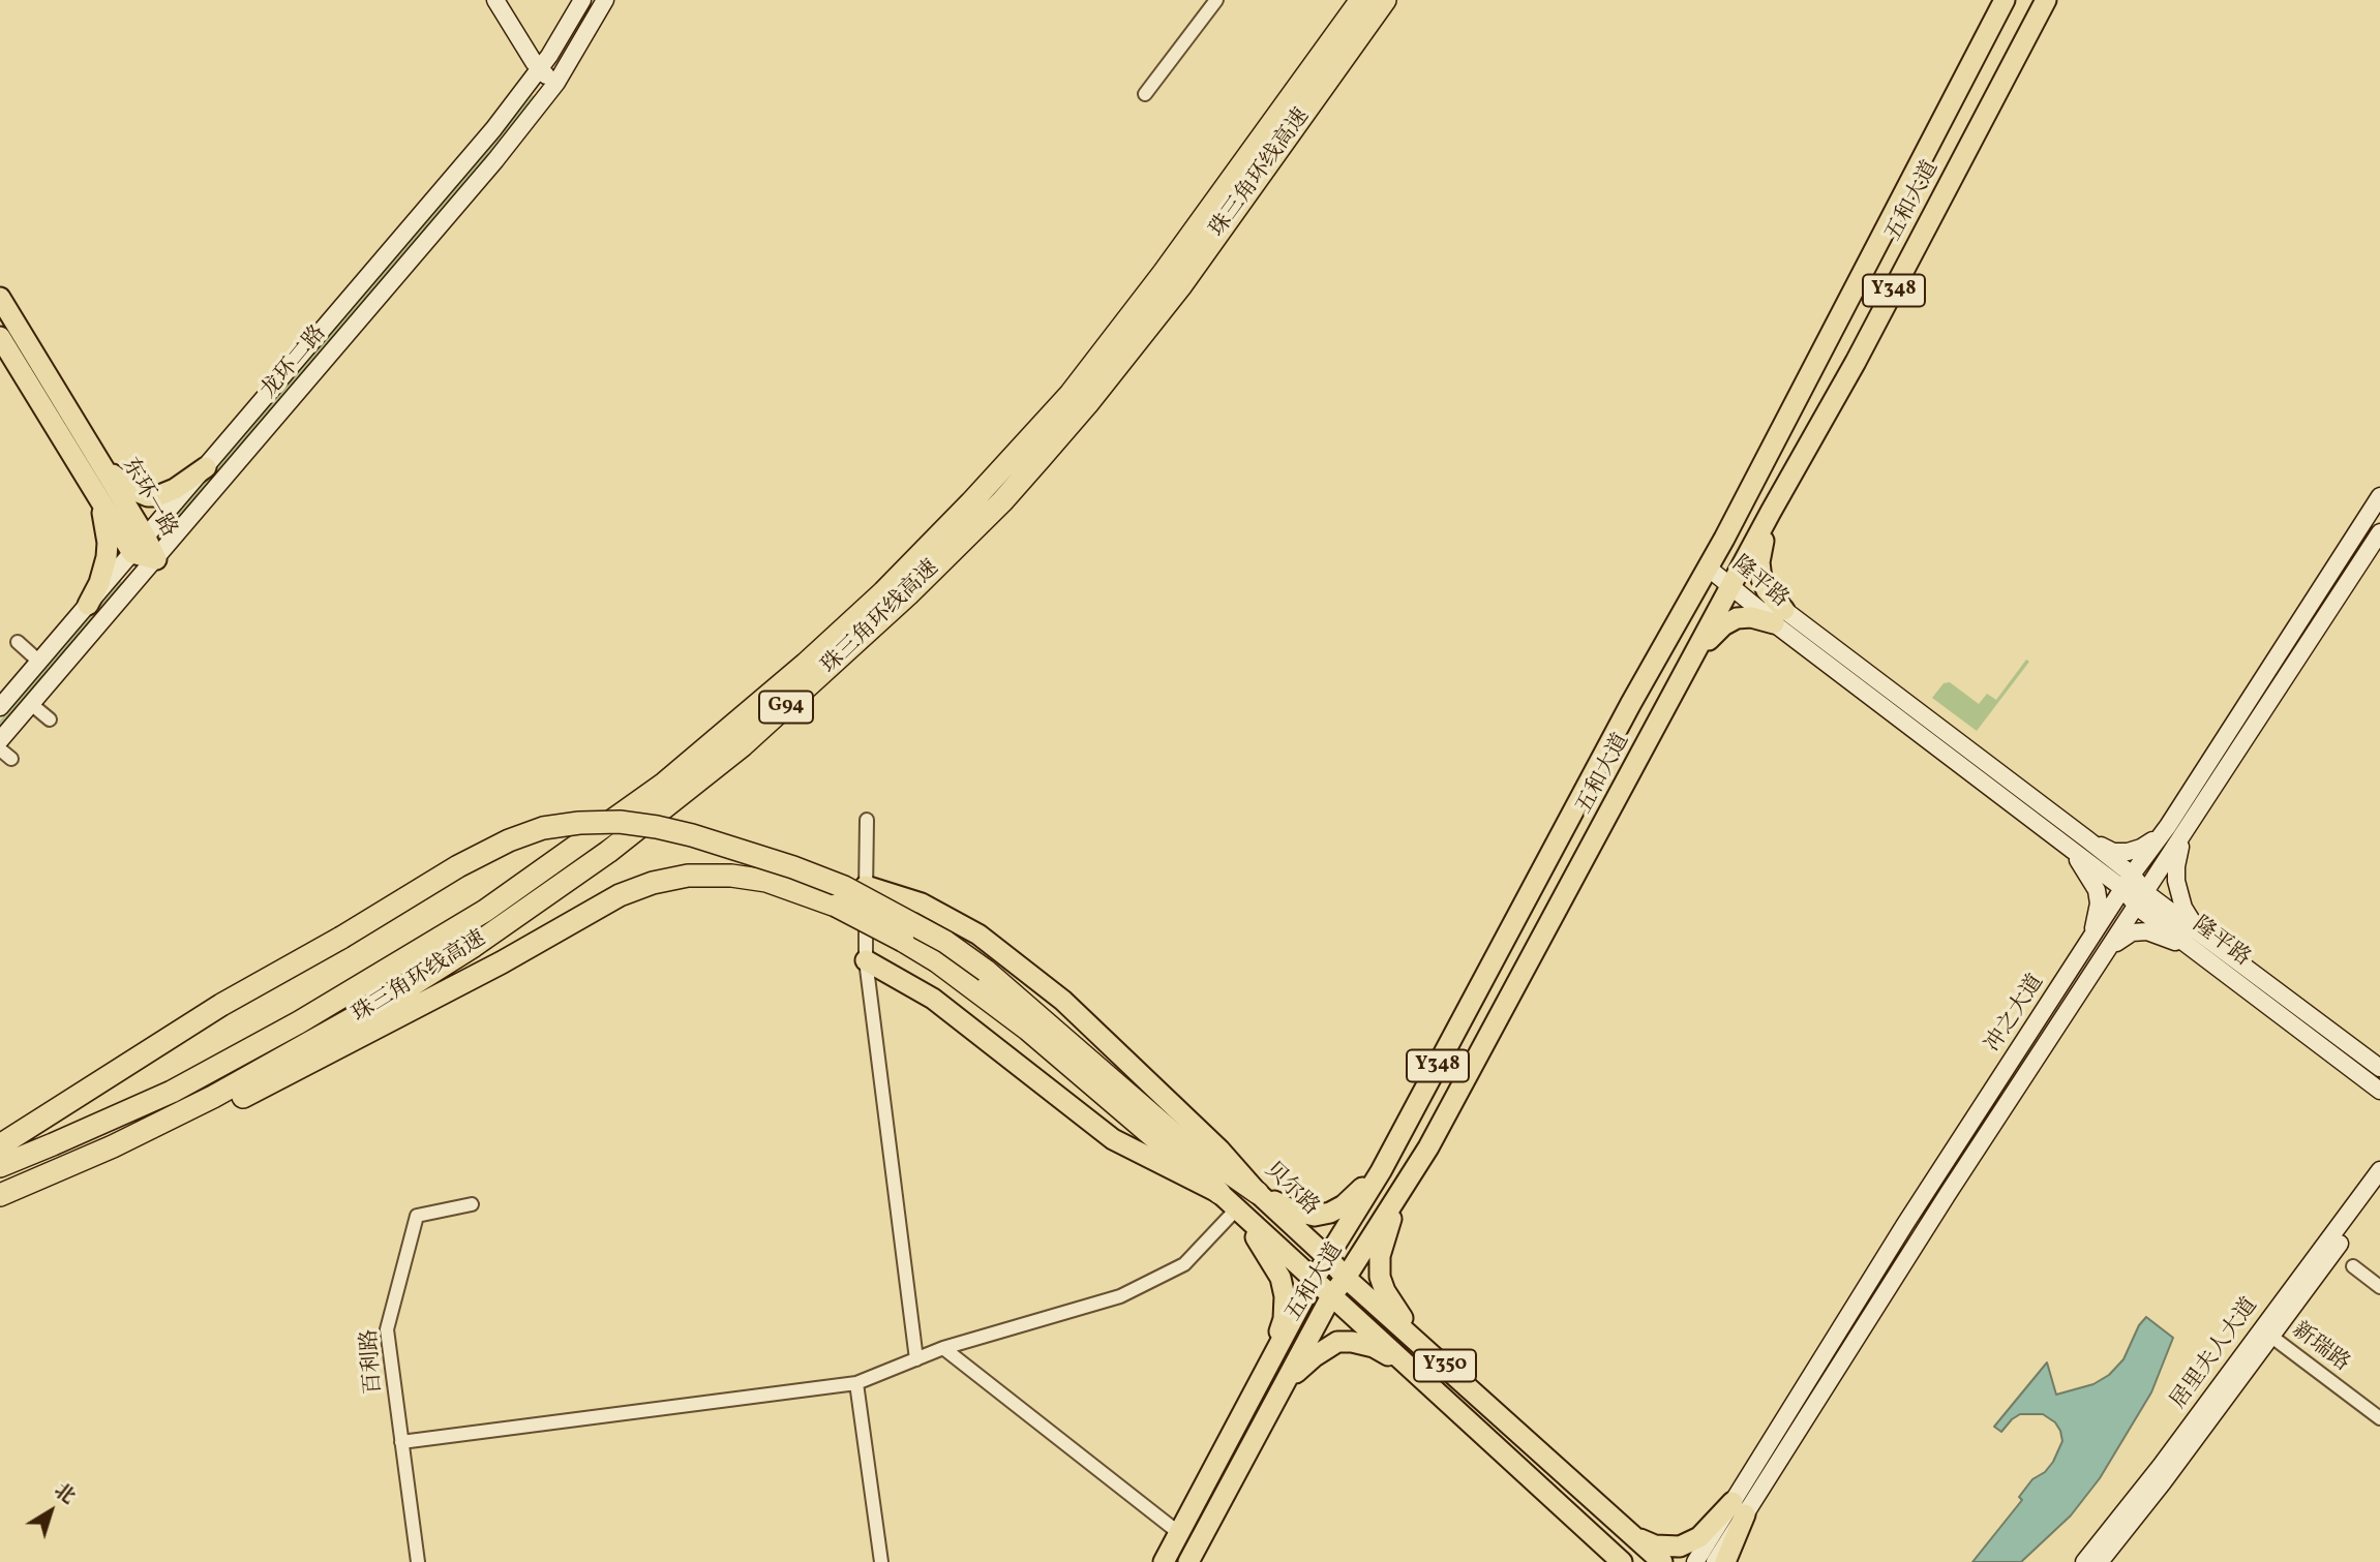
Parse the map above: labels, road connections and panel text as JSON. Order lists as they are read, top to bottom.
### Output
{
  "streets": {
    "highway": ["珠三角环线高速", "G94"],
    "main road": [
      "五和大道",
      "Y348",
      "龙环二路",
      "东环一路",
      "隆平路",
      "冲之大道",
      "贝尔路",
      "居里夫人大道",
      "Y350"
    ],
    "street": ["新瑞路", "百利路"]
  },
  "crossings": [
    ["五和大道", "隆平路"],
    ["五和大道", "贝尔路"],
    ["五和大道", "Y350"],
    ["龙环二路", "东环一路"],
    ["隆平路", "冲之大道"],
    ["新瑞路", "居里夫人大道"]
  ],
  "north": "top right"
}
